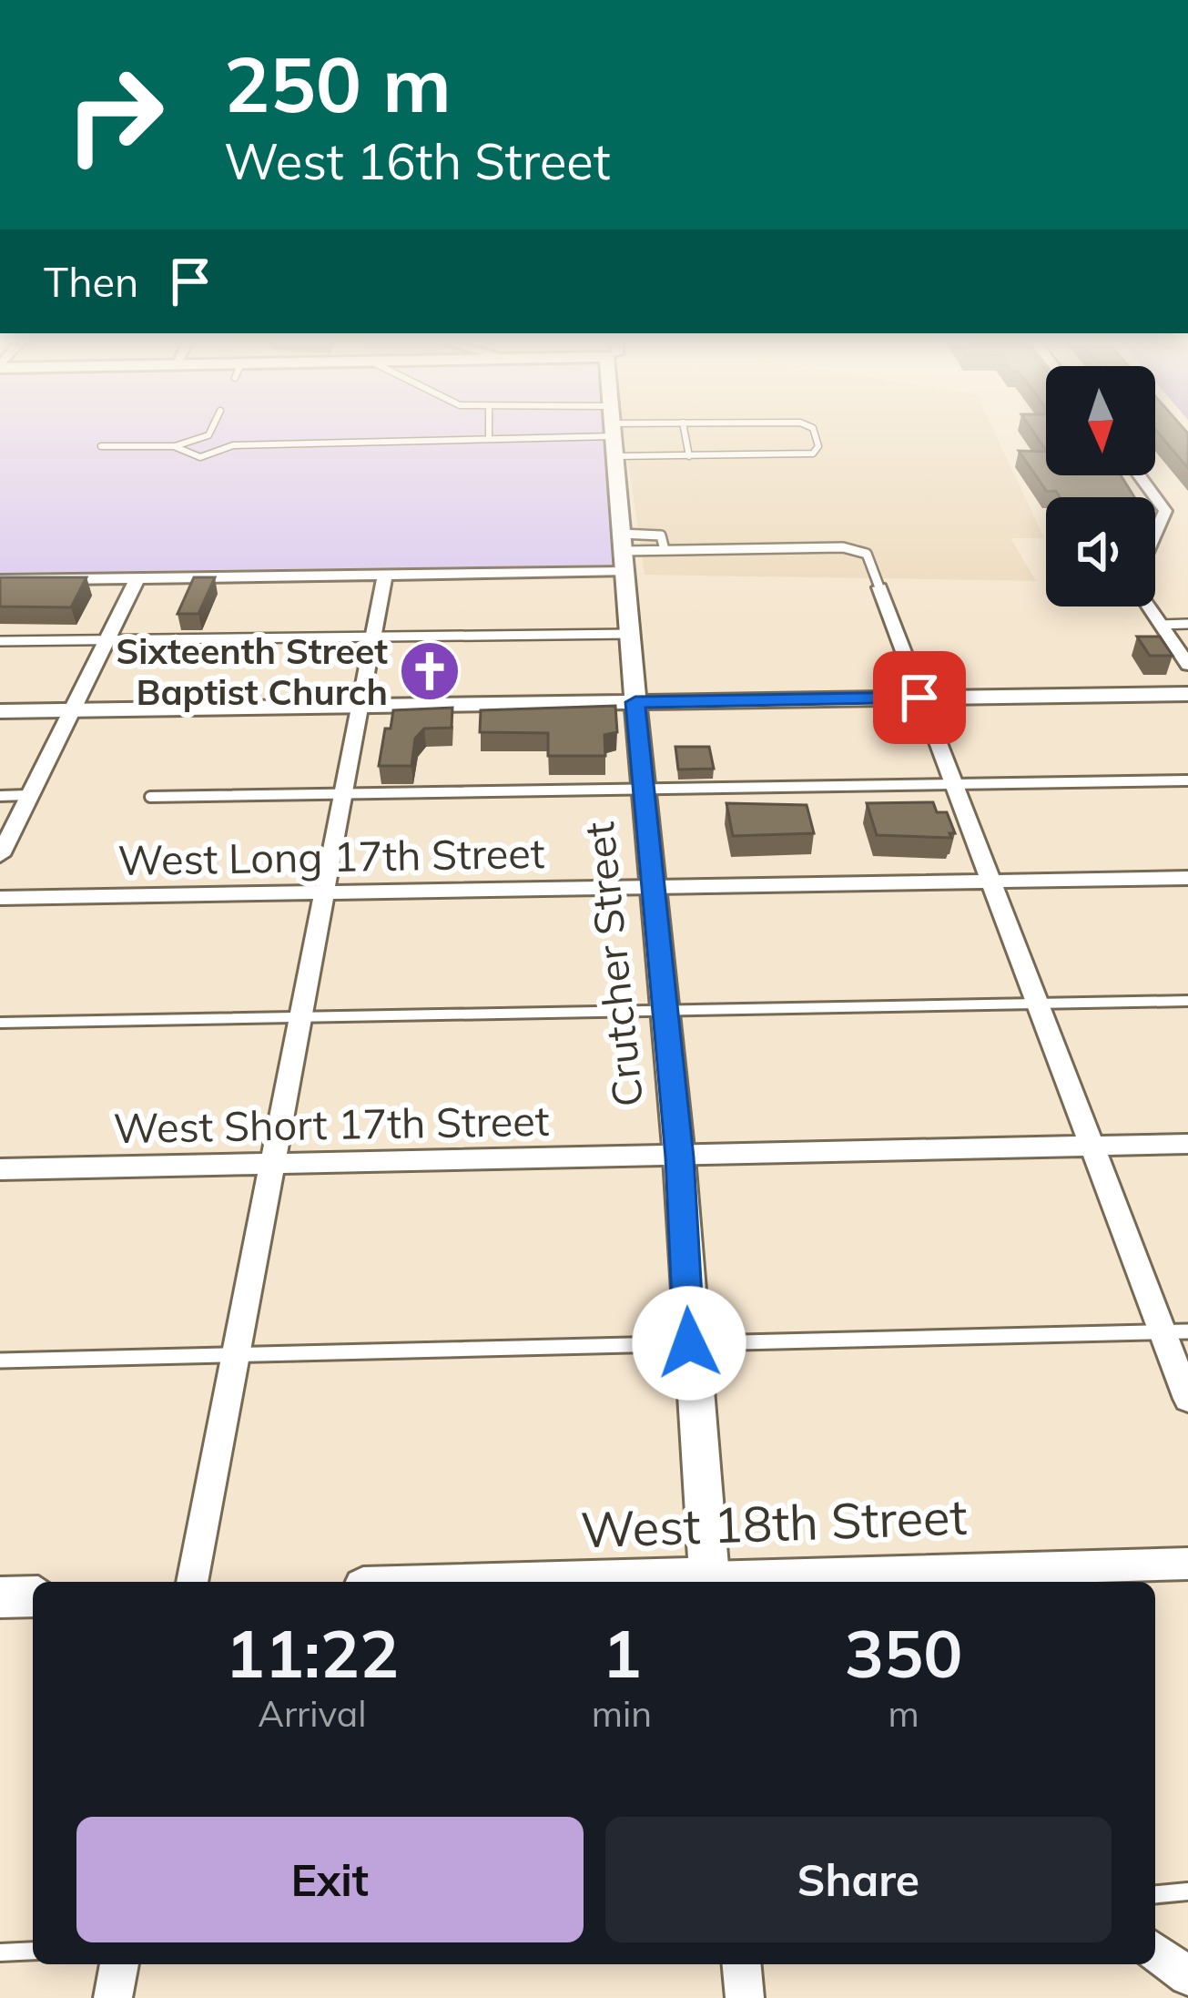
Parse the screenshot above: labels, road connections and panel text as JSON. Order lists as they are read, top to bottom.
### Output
{
  "streets": {
    "street": [
      "West Long 17th Street",
      "Crutcher Street",
      "West Short 17th Street",
      "West 18th Street"
    ]
  },
  "crossings": [
    ["West Long 17th Street", "Crutcher Street"],
    ["Crutcher Street", "West Short 17th Street"]
  ],
  "places": {
    "church": ["Sixteenth Street Baptist Church"]
  },
  "north": "bottom",
  "page": {
    "turn": ["250 m", "West 16th Street"],
    "then": "Then",
    "eta": [
      "11:22",
      "Arrival",
      "1",
      "min",
      "350",
      "m"
    ],
    "buttons": ["Exit", "Share"]
  }
}
